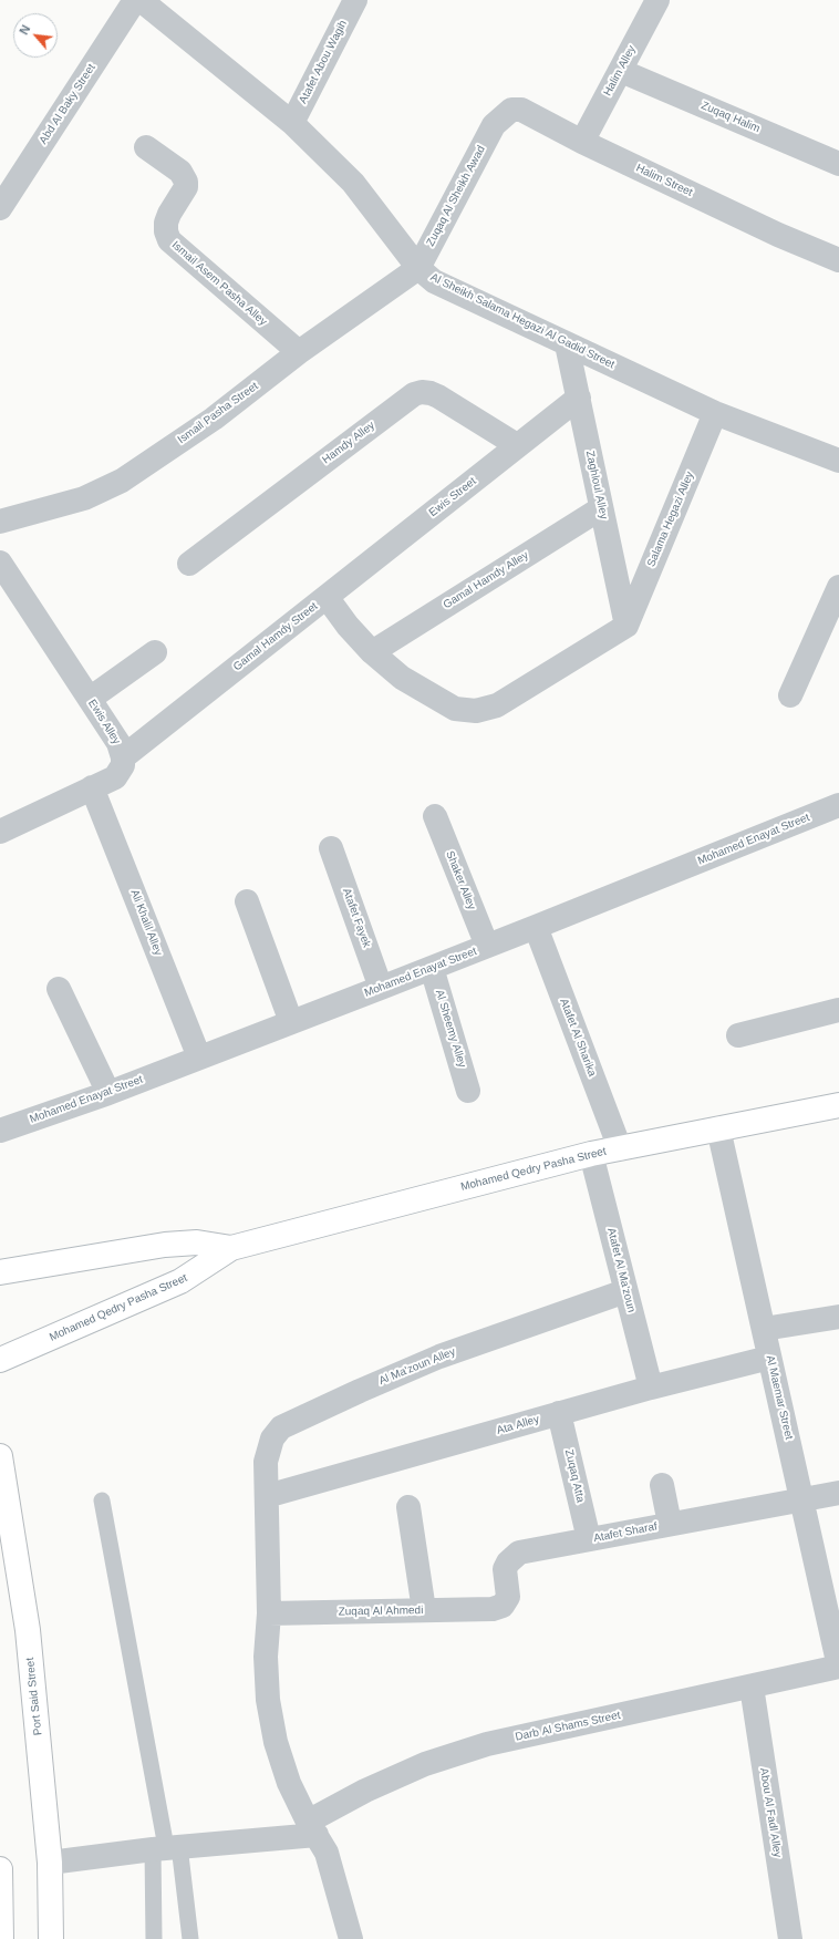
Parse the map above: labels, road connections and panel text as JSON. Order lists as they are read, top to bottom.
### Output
{
  "streets": {
    "street": [
      "Atafet Abou Wagih",
      "Halim Alley",
      "Abd Al Baky Street",
      "Zuqaq Halim",
      "Halim Street",
      "Zuqaq Al Sheikh Awad",
      "Ismail Asem Pasha Alley",
      "Al Sheikh Salama Hegazi Al Gadid Street",
      "Ismail Pasha Street",
      "Hamdy Alley",
      "Zaghloul Alley",
      "Ewis Street",
      "Salama Hegazi Alley",
      "Gamal Hamdy Alley",
      "Gamal Hamdy Street",
      "Ewis Alley",
      "Mohamed Enayat Street",
      "Shaker Alley",
      "Atafet Fayek",
      "Ali Khalil Alley",
      "Al Sheemy Alley",
      "Atafet Al Sharika",
      "Mohamed Qedry Pasha Street",
      "Atafet Al Ma'zoun",
      "Al Ma'zoun Alley",
      "Al Maemar Street",
      "Ata Alley",
      "Zuqaq Atta",
      "Atafet Sharaf",
      "Zuqaq Al Ahmedi",
      "Port Said Street",
      "Darb Al Shams Street",
      "Abou Al Fadl Alley"
    ]
  },
  "crossings": [
    ["Atafet Abou Wagih", "Al Sheikh Salama Hegazi Al Gadid Street"],
    ["Halim Alley", "Zuqaq Halim"],
    ["Halim Alley", "Halim Street"],
    ["Halim Street", "Zuqaq Al Sheikh Awad"],
    ["Zuqaq Al Sheikh Awad", "Al Sheikh Salama Hegazi Al Gadid Street"],
    ["Zuqaq Al Sheikh Awad", "Ismail Pasha Street"],
    ["Ismail Asem Pasha Alley", "Ismail Pasha Street"],
    ["Al Sheikh Salama Hegazi Al Gadid Street", "Ismail Pasha Street"],
    ["Al Sheikh Salama Hegazi Al Gadid Street", "Zaghloul Alley"],
    ["Al Sheikh Salama Hegazi Al Gadid Street", "Salama Hegazi Alley"],
    ["Hamdy Alley", "Ewis Street"],
    ["Zaghloul Alley", "Ewis Street"],
    ["Zaghloul Alley", "Salama Hegazi Alley"],
    ["Zaghloul Alley", "Gamal Hamdy Alley"],
    ["Zaghloul Alley", "Gamal Hamdy Street"],
    ["Ewis Street", "Gamal Hamdy Street"],
    ["Salama Hegazi Alley", "Gamal Hamdy Street"],
    ["Gamal Hamdy Alley", "Gamal Hamdy Street"],
    ["Gamal Hamdy Street", "Ewis Alley"],
    ["Ewis Alley", "Ali Khalil Alley"],
    ["Mohamed Enayat Street", "Shaker Alley"],
    ["Mohamed Enayat Street", "Atafet Fayek"],
    ["Mohamed Enayat Street", "Ali Khalil Alley"],
    ["Mohamed Enayat Street", "Al Sheemy Alley"],
    ["Mohamed Enayat Street", "Atafet Al Sharika"],
    ["Atafet Al Sharika", "Mohamed Qedry Pasha Street"],
    ["Mohamed Qedry Pasha Street", "Atafet Al Ma'zoun"],
    ["Mohamed Qedry Pasha Street", "Al Maemar Street"],
    ["Atafet Al Ma'zoun", "Al Ma'zoun Alley"],
    ["Atafet Al Ma'zoun", "Ata Alley"],
    ["Al Ma'zoun Alley", "Ata Alley"],
    ["Al Maemar Street", "Ata Alley"],
    ["Al Maemar Street", "Atafet Sharaf"],
    ["Al Maemar Street", "Darb Al Shams Street"],
    ["Ata Alley", "Zuqaq Atta"],
    ["Zuqaq Atta", "Atafet Sharaf"],
    ["Atafet Sharaf", "Zuqaq Al Ahmedi"],
    ["Darb Al Shams Street", "Abou Al Fadl Alley"]
  ],
  "north": "top left"
}
